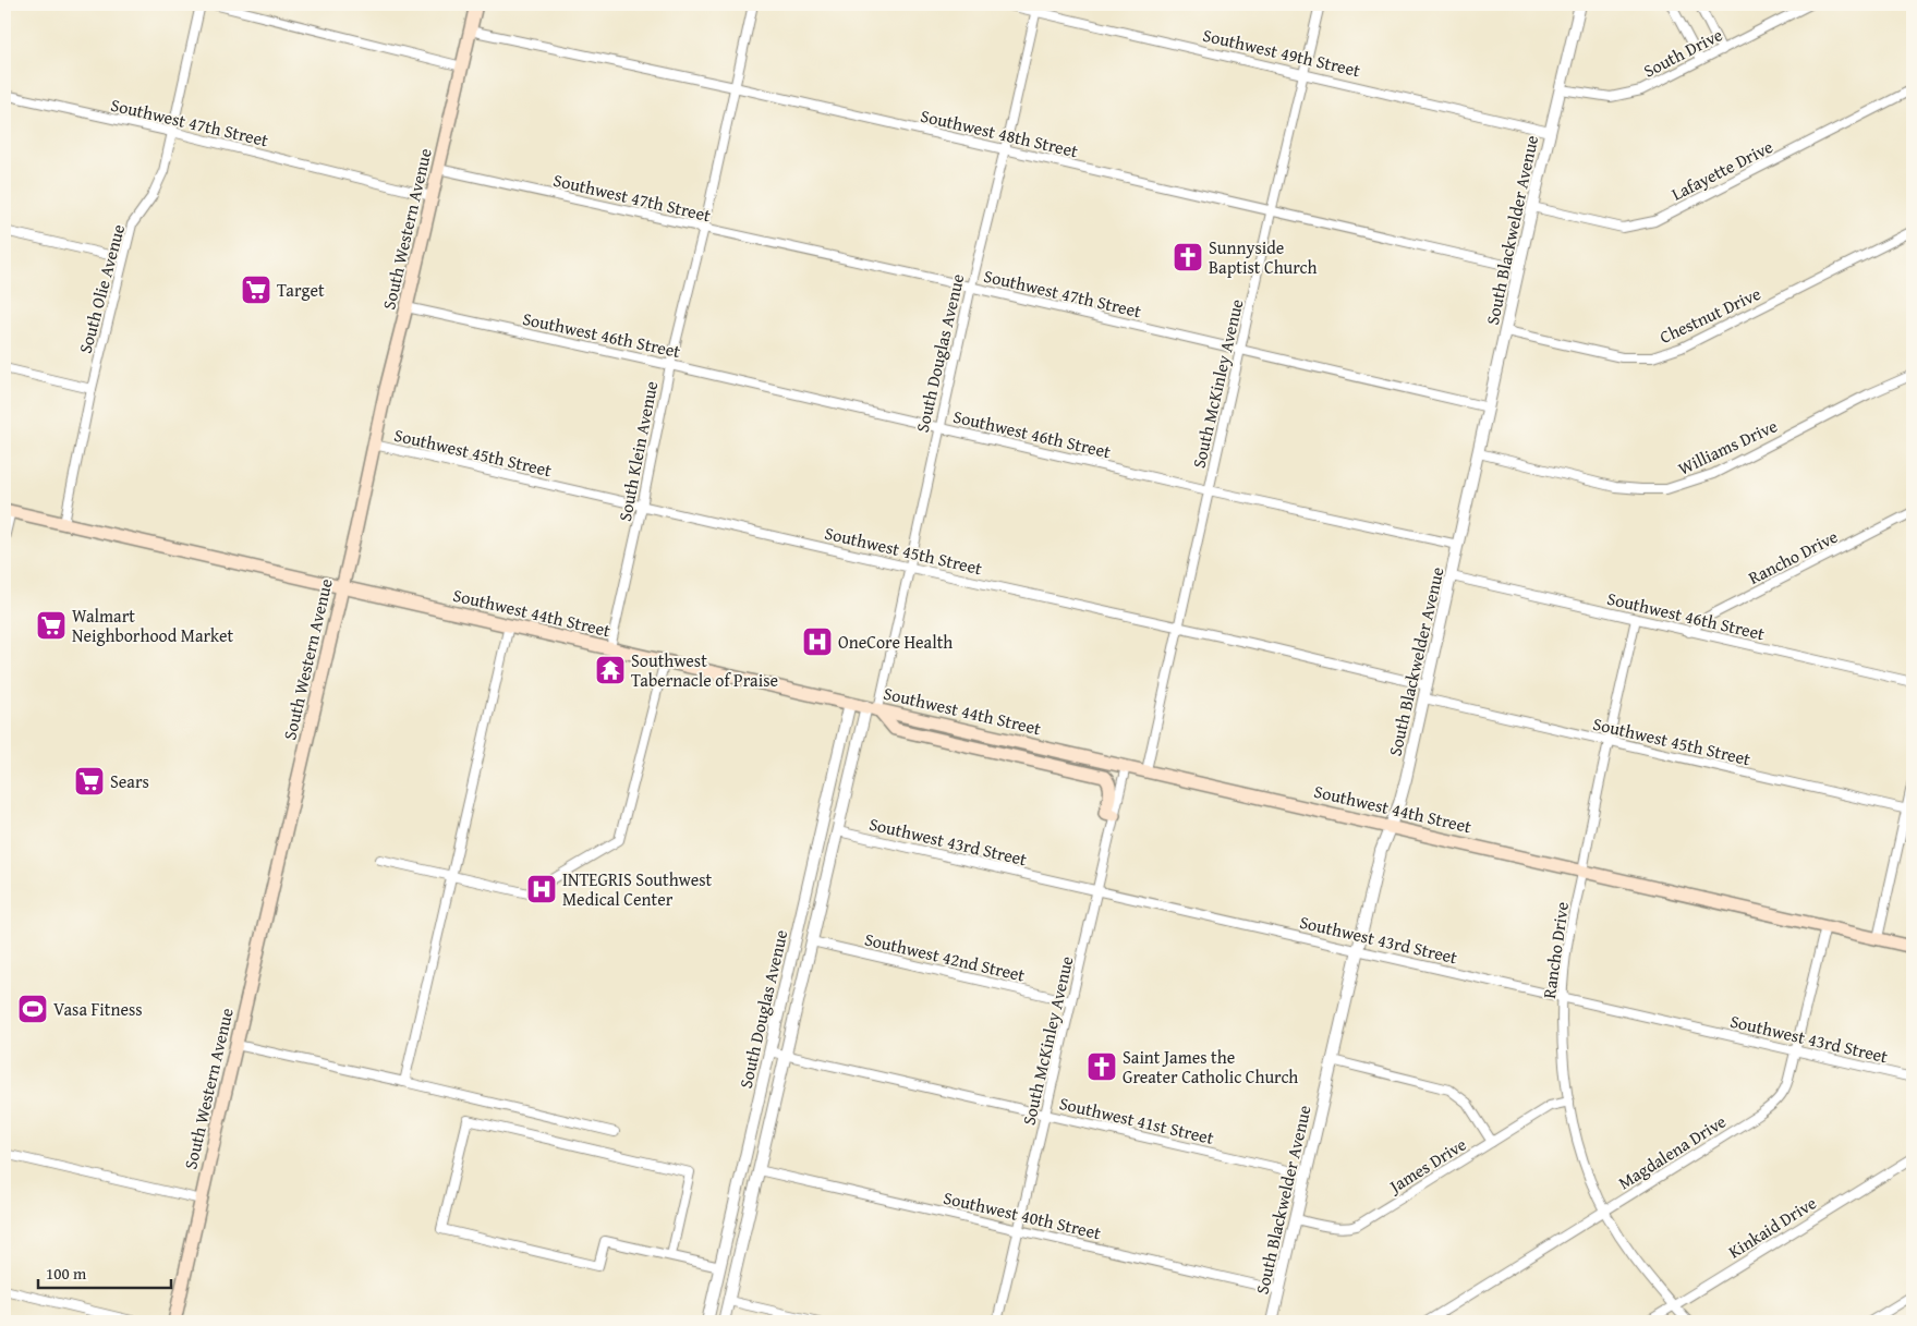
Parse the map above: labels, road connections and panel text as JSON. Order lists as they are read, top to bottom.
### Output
{
  "streets": {
    "main road": ["South Western Avenue", "Southwest 44th Street"],
    "street": [
      "Southwest 49th Street",
      "South Drive",
      "Southwest 47th Street",
      "Southwest 48th Street",
      "Lafayette Drive",
      "South Blackwelder Avenue",
      "South Olie Avenue",
      "Chestnut Drive",
      "Southwest 46th Street",
      "South Douglas Avenue",
      "South McKinley Avenue",
      "Williams Drive",
      "South Klein Avenue",
      "Southwest 45th Street",
      "Rancho Drive",
      "Southwest 43rd Street",
      "Southwest 42nd Street",
      "Southwest 41st Street",
      "Magdalena Drive",
      "James Drive",
      "Southwest 40th Street",
      "Kinkaid Drive"
    ]
  },
  "crossings": [
    ["Southwest 49th Street", "South Blackwelder Avenue"],
    ["Southwest 49th Street", "South Douglas Avenue"],
    ["Southwest 49th Street", "South McKinley Avenue"],
    ["South Drive", "South Blackwelder Avenue"],
    ["Southwest 47th Street", "South Western Avenue"],
    ["Southwest 47th Street", "South Blackwelder Avenue"],
    ["Southwest 47th Street", "South Olie Avenue"],
    ["Southwest 47th Street", "South Douglas Avenue"],
    ["Southwest 47th Street", "South McKinley Avenue"],
    ["Southwest 47th Street", "South Klein Avenue"],
    ["Southwest 48th Street", "South Western Avenue"],
    ["Southwest 48th Street", "South Blackwelder Avenue"],
    ["Southwest 48th Street", "South Douglas Avenue"],
    ["Southwest 48th Street", "South McKinley Avenue"],
    ["Southwest 48th Street", "South Klein Avenue"],
    ["Lafayette Drive", "South Blackwelder Avenue"],
    ["South Western Avenue", "Southwest 46th Street"],
    ["South Western Avenue", "Southwest 45th Street"],
    ["South Western Avenue", "Southwest 44th Street"],
    ["South Blackwelder Avenue", "Chestnut Drive"],
    ["South Blackwelder Avenue", "Southwest 46th Street"],
    ["South Blackwelder Avenue", "Williams Drive"],
    ["South Blackwelder Avenue", "Southwest 45th Street"],
    ["South Blackwelder Avenue", "Southwest 44th Street"],
    ["South Blackwelder Avenue", "Southwest 43rd Street"],
    ["South Blackwelder Avenue", "Southwest 41st Street"],
    ["South Blackwelder Avenue", "James Drive"],
    ["South Blackwelder Avenue", "Southwest 40th Street"],
    ["South Olie Avenue", "Southwest 44th Street"],
    ["Southwest 46th Street", "South Douglas Avenue"],
    ["Southwest 46th Street", "South McKinley Avenue"],
    ["Southwest 46th Street", "South Klein Avenue"],
    ["Southwest 46th Street", "Rancho Drive"],
    ["South Douglas Avenue", "Southwest 45th Street"],
    ["South Douglas Avenue", "Southwest 44th Street"],
    ["South Douglas Avenue", "Southwest 43rd Street"],
    ["South Douglas Avenue", "Southwest 42nd Street"],
    ["South Douglas Avenue", "Southwest 41st Street"],
    ["South Douglas Avenue", "Southwest 40th Street"],
    ["South McKinley Avenue", "Southwest 45th Street"],
    ["South McKinley Avenue", "Southwest 44th Street"],
    ["South McKinley Avenue", "Southwest 43rd Street"],
    ["South McKinley Avenue", "Southwest 42nd Street"],
    ["South McKinley Avenue", "Southwest 41st Street"],
    ["South McKinley Avenue", "Southwest 40th Street"],
    ["South Klein Avenue", "Southwest 45th Street"],
    ["South Klein Avenue", "Southwest 44th Street"],
    ["Southwest 45th Street", "Rancho Drive"],
    ["Rancho Drive", "Southwest 44th Street"],
    ["Rancho Drive", "Southwest 43rd Street"],
    ["Rancho Drive", "Magdalena Drive"],
    ["Rancho Drive", "James Drive"],
    ["Rancho Drive", "Kinkaid Drive"],
    ["Southwest 44th Street", "Magdalena Drive"],
    ["Southwest 43rd Street", "Magdalena Drive"]
  ],
  "places": {
    "church": ["Sunnyside Baptist Church", "Saint James the Greater Catholic Church"],
    "supermarket": ["Target", "Walmart Neighborhood Market", "Sears"],
    "hospital": ["OneCore Health", "INTEGRIS Southwest Medical Center"],
    "temple": ["Southwest Tabernacle of Praise"],
    "sports": ["Vasa Fitness"]
  },
  "scale_bar": "100 m"
}
